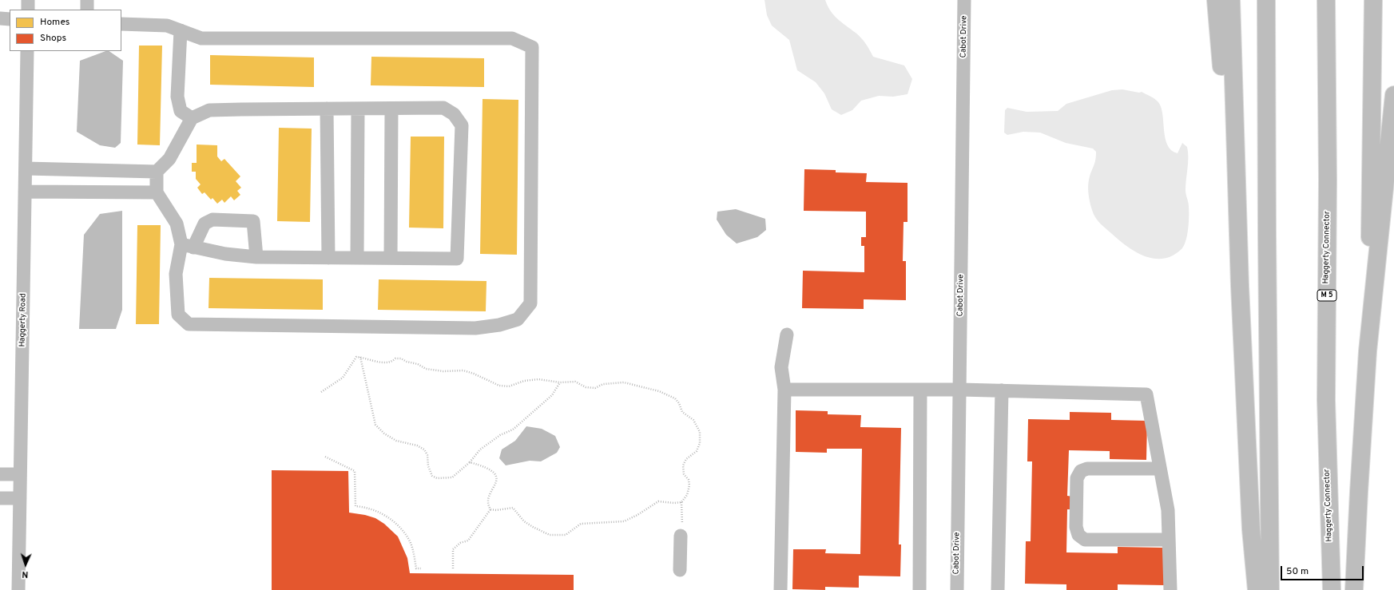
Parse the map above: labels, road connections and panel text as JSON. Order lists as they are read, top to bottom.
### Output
{
  "streets": {
    "highway": ["Haggerty Connector", "M 5"],
    "street": ["Cabot Drive", "Haggerty Road"]
  },
  "legend": ["Homes", "Shops"],
  "scale_bar": "50 m",
  "north": "bottom"
}
